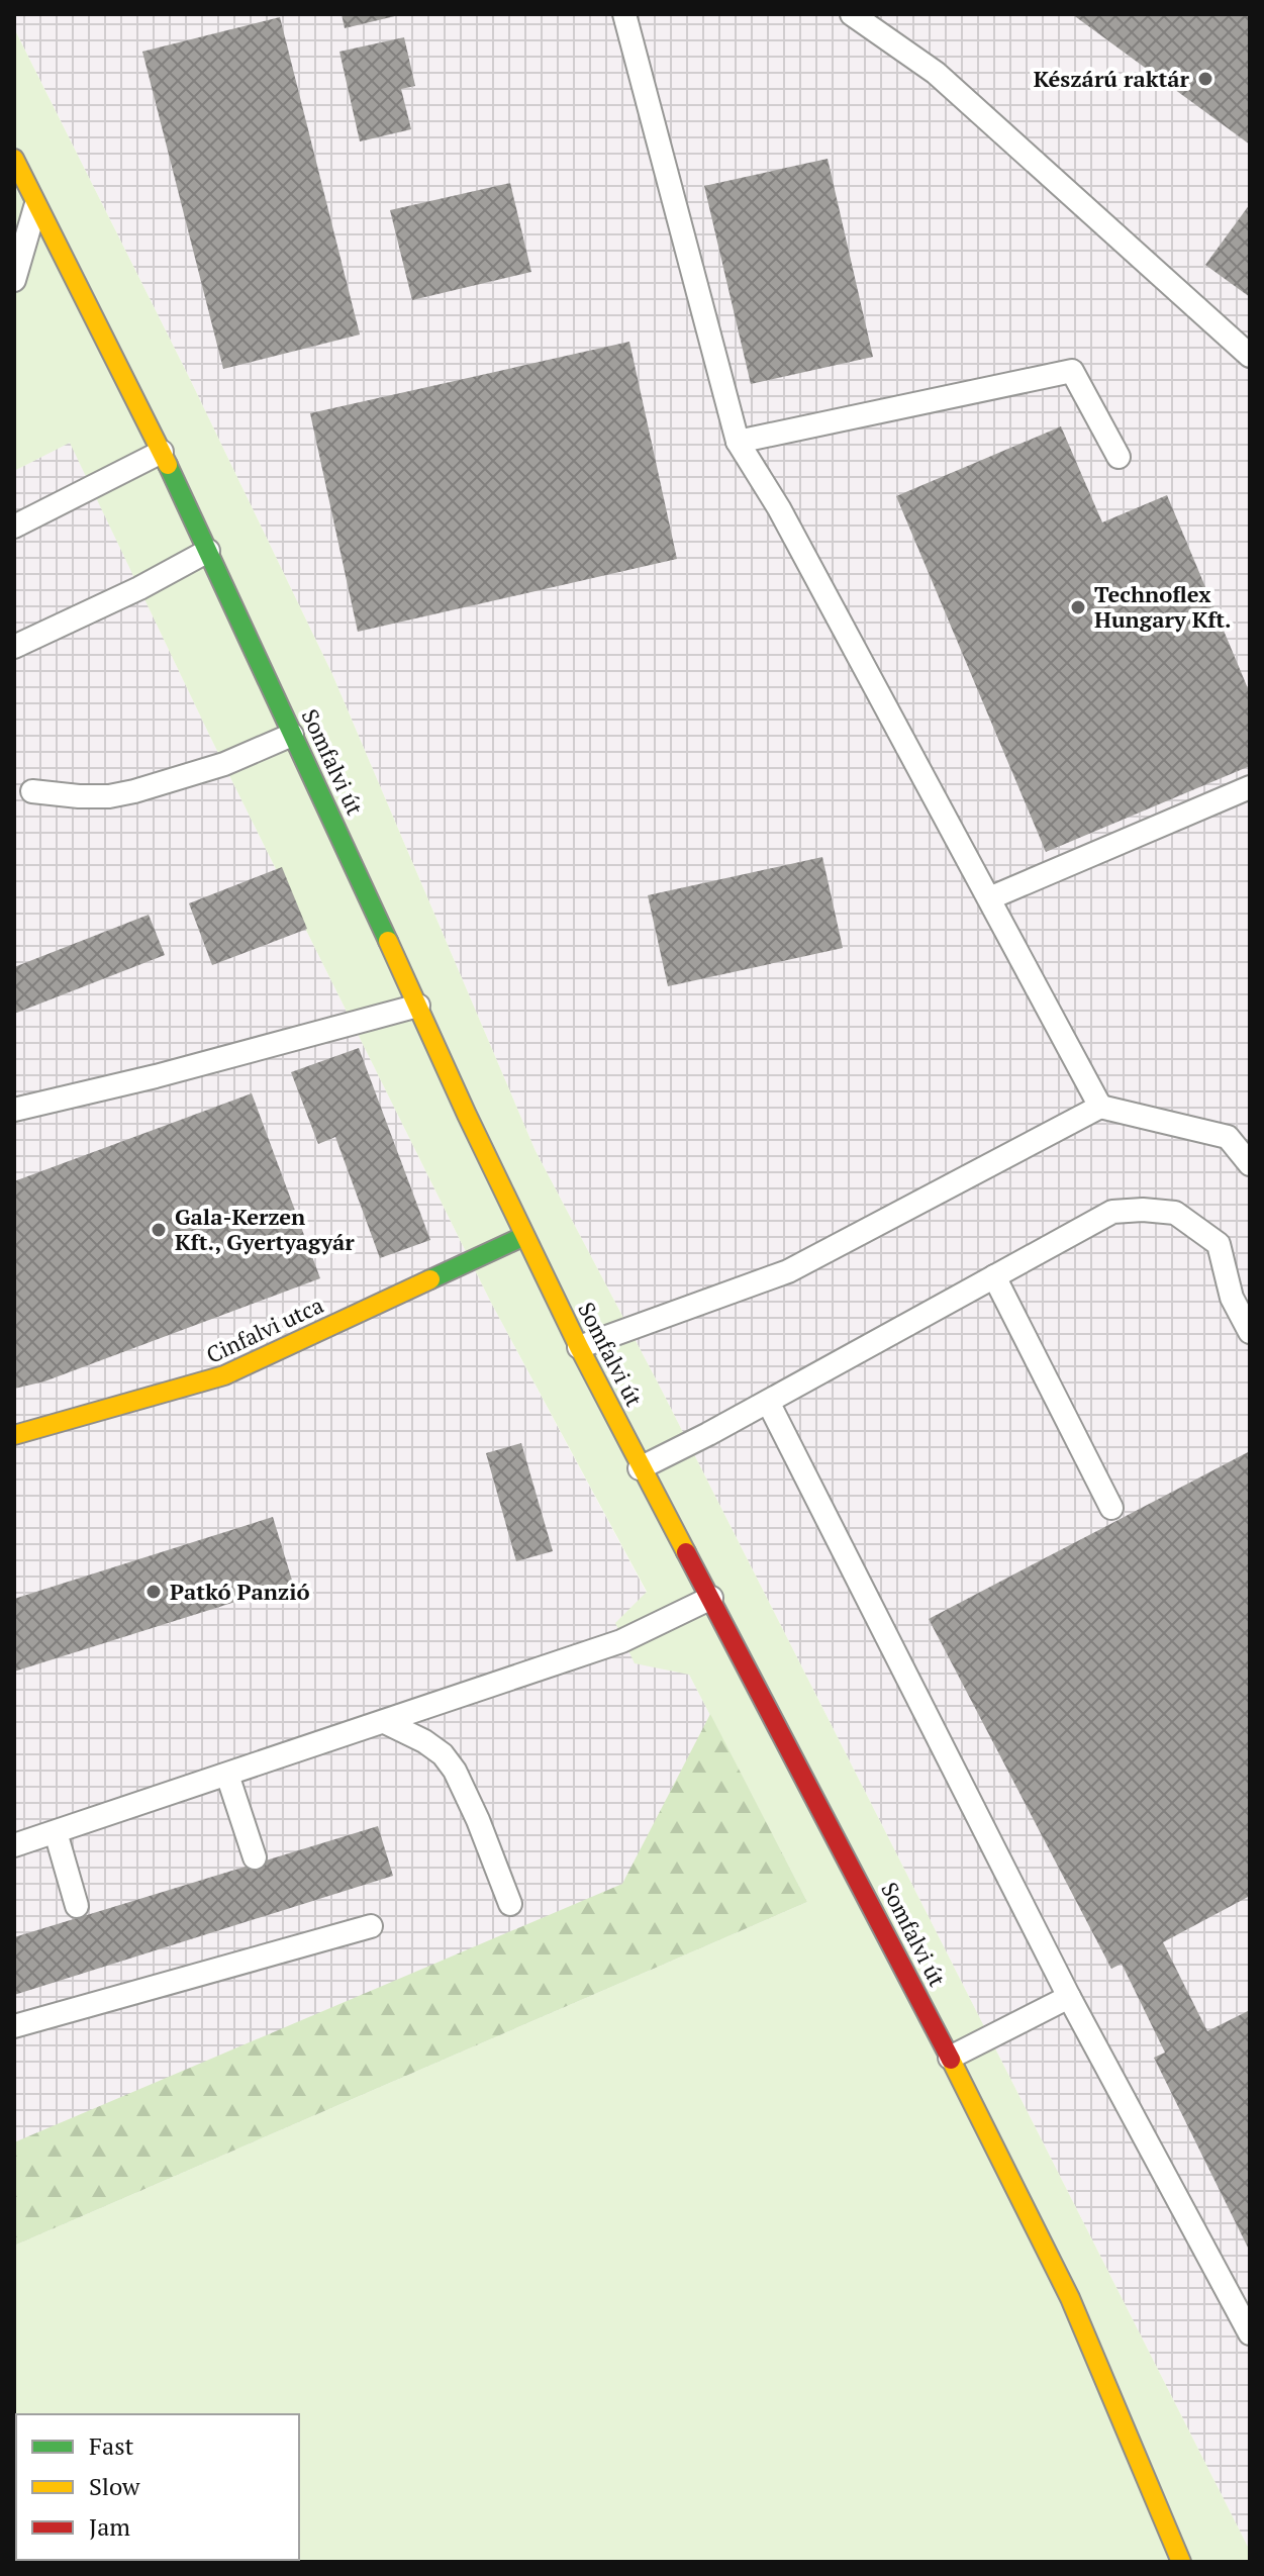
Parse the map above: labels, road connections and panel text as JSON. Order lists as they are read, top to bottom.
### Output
{
  "streets": {
    "street": ["Somfalvi út", "Cinfalvi utca"]
  },
  "crossings": [
    ["Somfalvi út", "Cinfalvi utca"]
  ],
  "places": [
    "Készárú raktár",
    "Technoflex Hungary Kft.",
    "Gala-Kerzen Kft., Gyertyagyár",
    "Patkó Panzió"
  ],
  "legend": ["Fast", "Slow", "Jam"]
}
